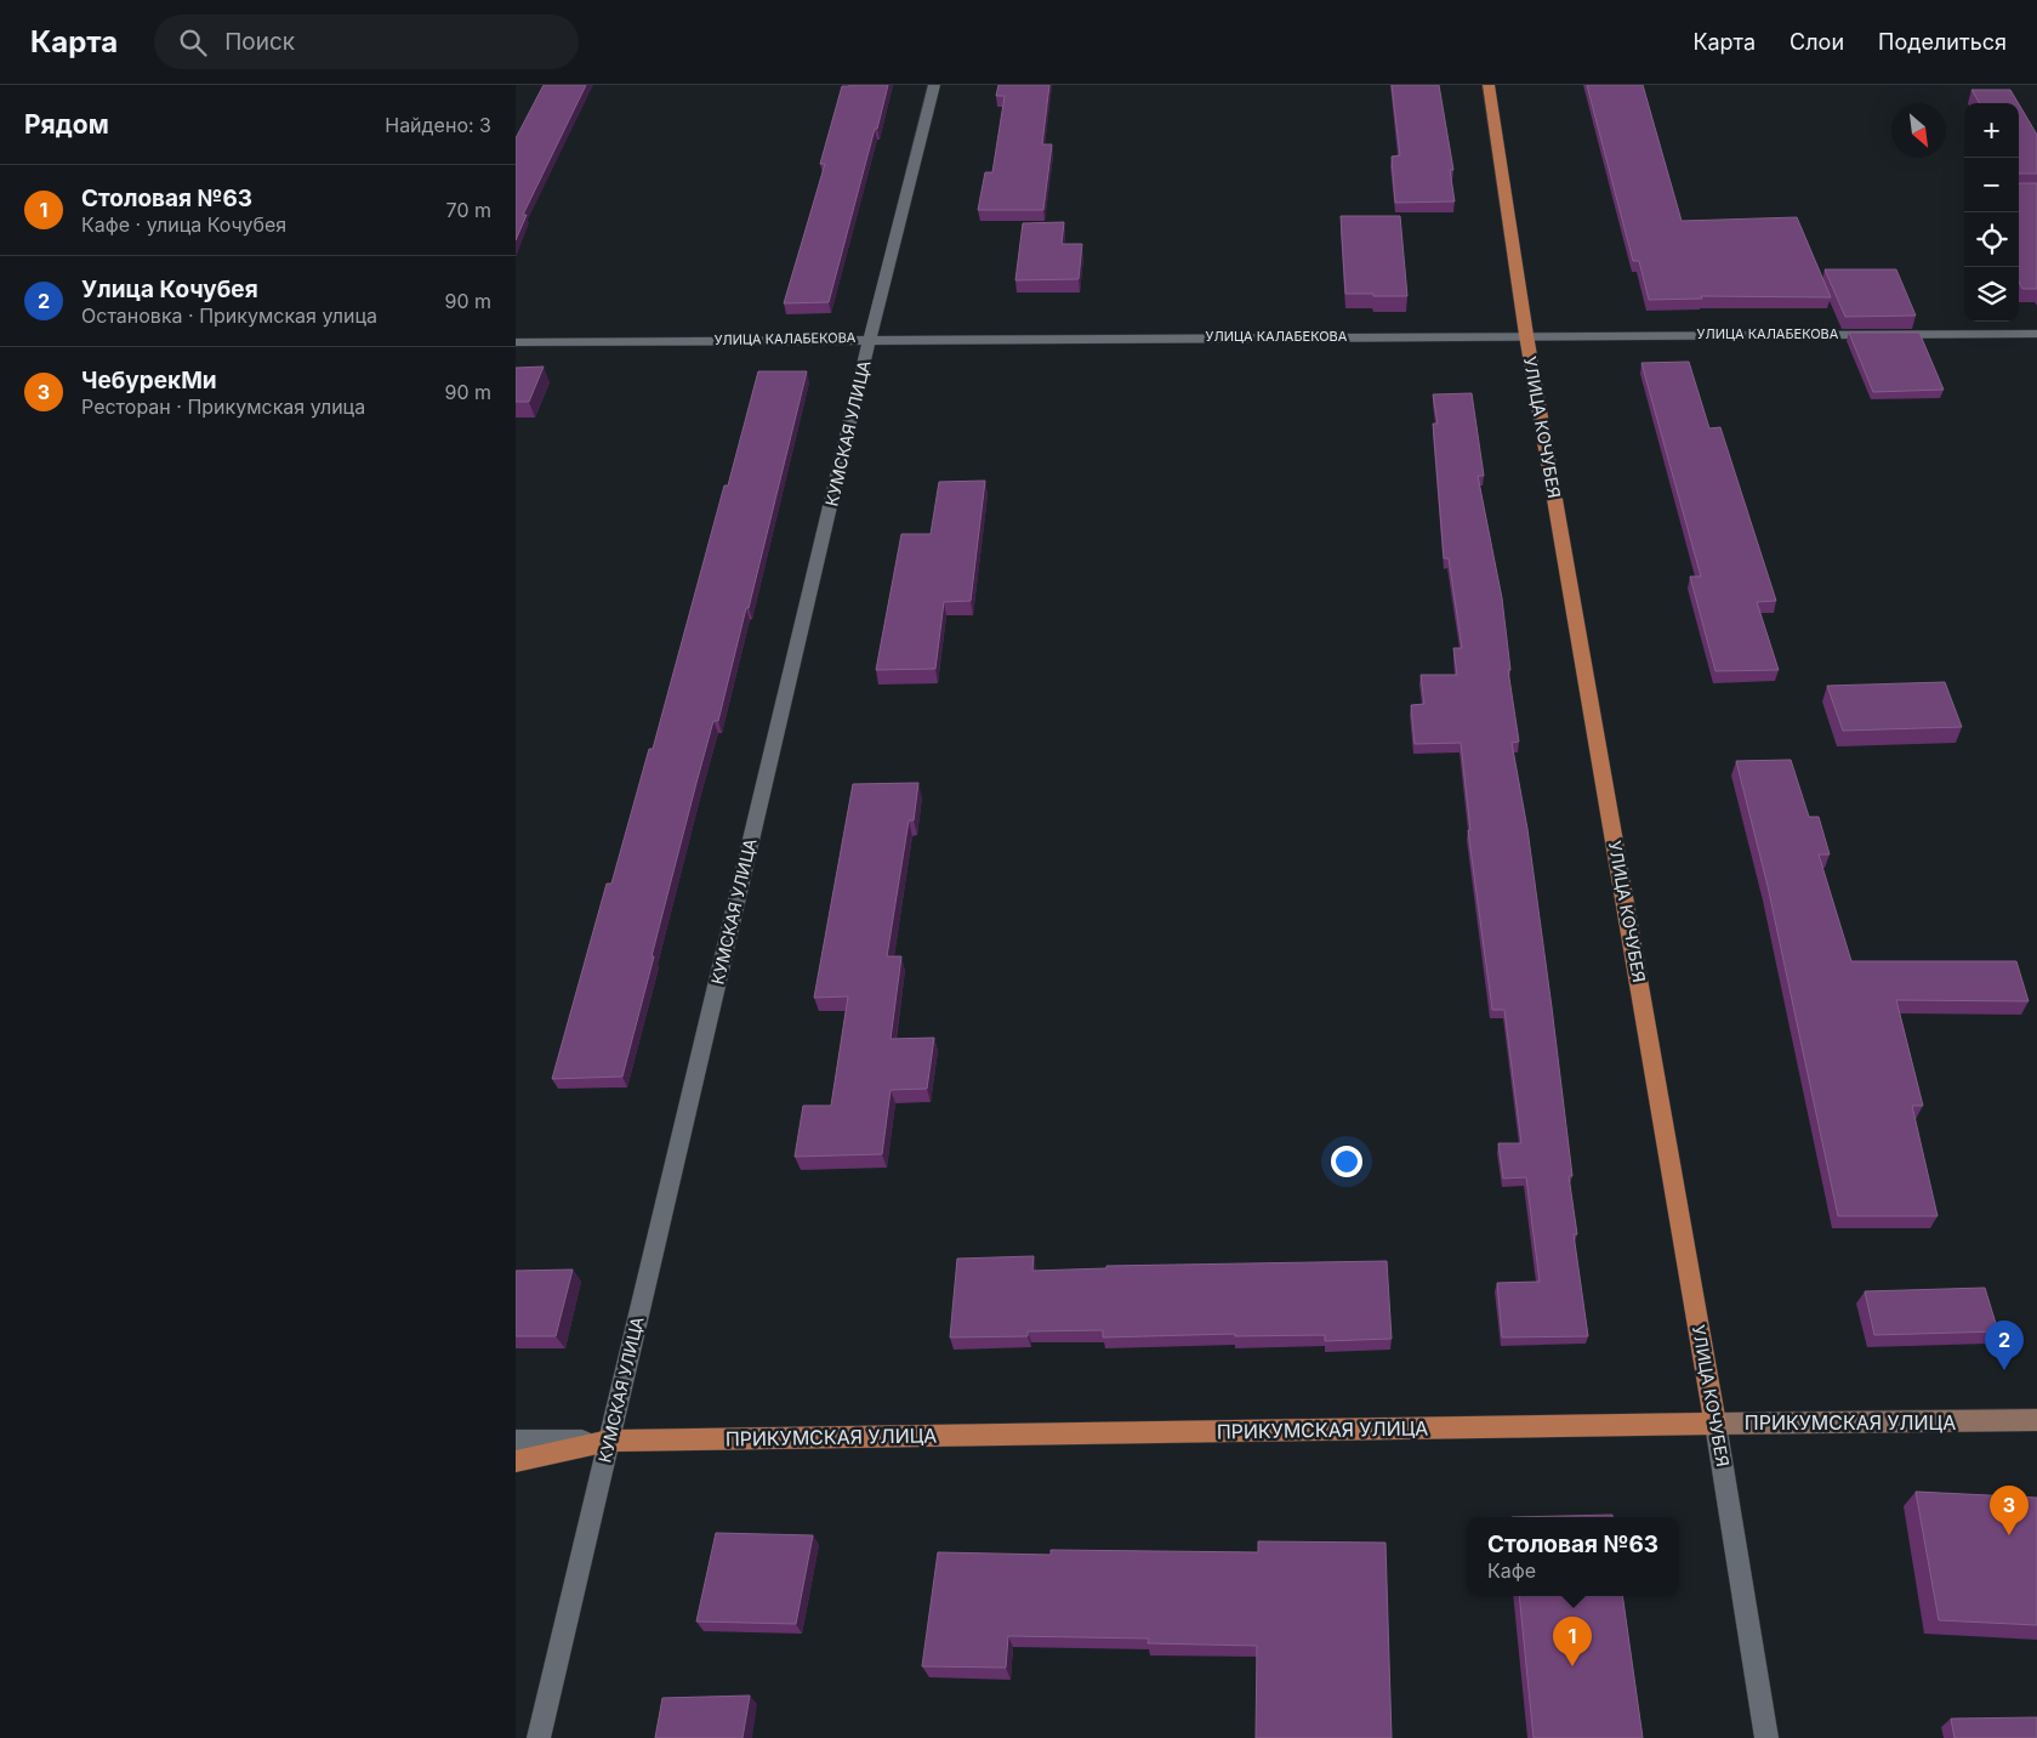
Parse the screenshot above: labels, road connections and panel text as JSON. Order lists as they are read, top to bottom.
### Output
{
  "streets": {
    "main road": ["УЛИЦА КОЧУБЕЯ", "ПРИКУМСКАЯ УЛИЦА"],
    "street": ["УЛИЦА КАЛАБЕКОВА", "КУМСКАЯ УЛИЦА"]
  },
  "crossings": [
    ["УЛИЦА КАЛАБЕКОВА", "УЛИЦА КОЧУБЕЯ"],
    ["УЛИЦА КАЛАБЕКОВА", "КУМСКАЯ УЛИЦА"],
    ["УЛИЦА КОЧУБЕЯ", "ПРИКУМСКАЯ УЛИЦА"],
    ["КУМСКАЯ УЛИЦА", "ПРИКУМСКАЯ УЛИЦА"]
  ],
  "north": "bottom right",
  "page": {
    "header": "Карта",
    "search": "Поиск",
    "nav": ["Карта", "Слои", "Поделиться"],
    "heading": ["Рядом", "Найдено: 3"],
    "map_buttons": ["+", "−"],
    "list": [
      {
        "mark": "1",
        "name": "Столовая №63",
        "note": "Кафе · улица Кочубея",
        "value": "70 m"
      },
      {
        "mark": "2",
        "name": "Улица Кочубея",
        "note": "Остановка · Прикумская улица",
        "value": "90 m"
      },
      {
        "mark": "3",
        "name": "ЧебурекМи",
        "note": "Ресторан · Прикумская улица",
        "value": "90 m"
      }
    ],
    "pins": ["2", "3", "1"],
    "popup": ["Столовая №63", "Кафе"]
  }
}
